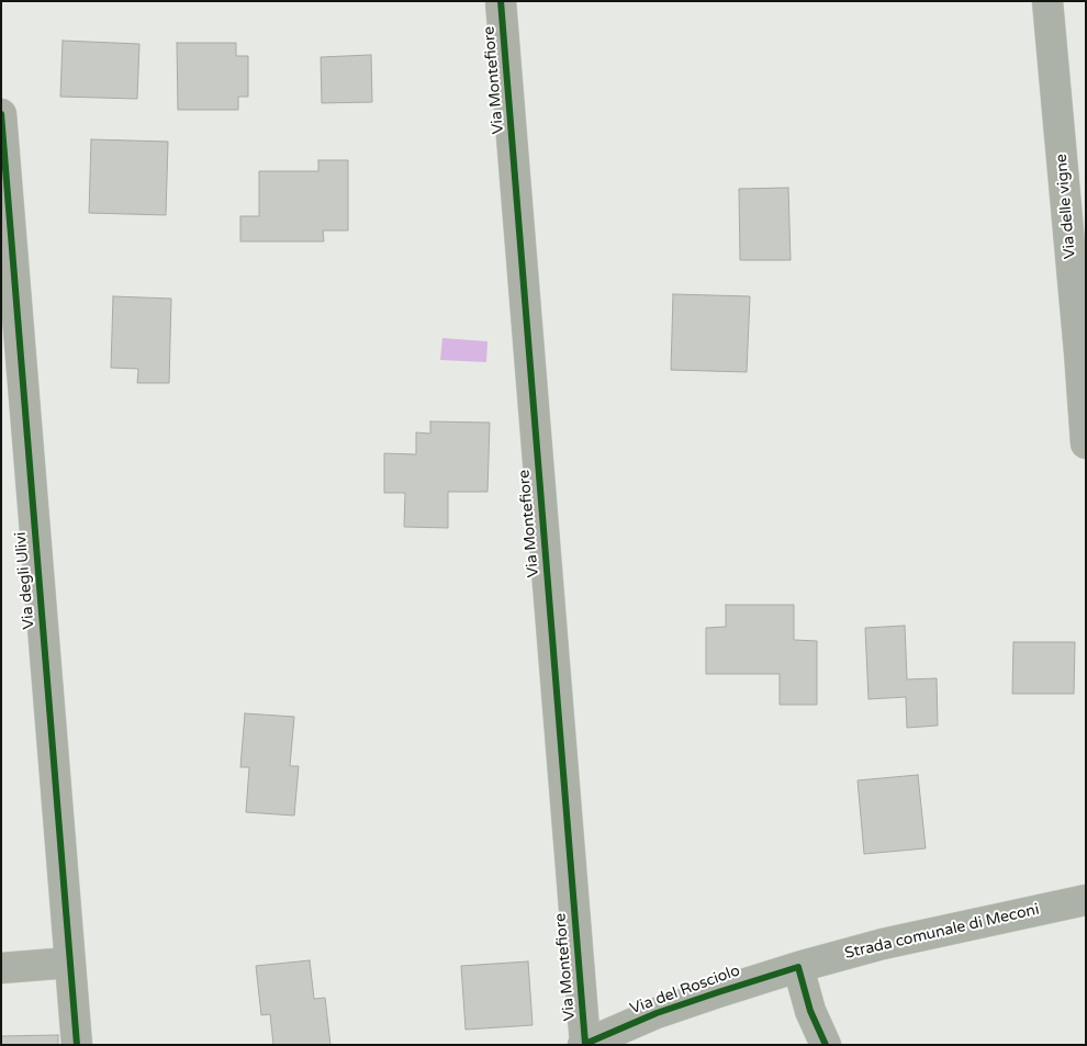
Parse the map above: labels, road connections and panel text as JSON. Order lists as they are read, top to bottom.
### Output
{
  "streets": {
    "street": [
      "Via Montefiore",
      "Via delle vigne",
      "Via degli Ulivi",
      "Strada comunale di Meconi",
      "Via del Rosciolo"
    ]
  },
  "crossings": [
    ["Via Montefiore", "Via del Rosciolo"],
    ["Strada comunale di Meconi", "Via del Rosciolo"]
  ]
}
